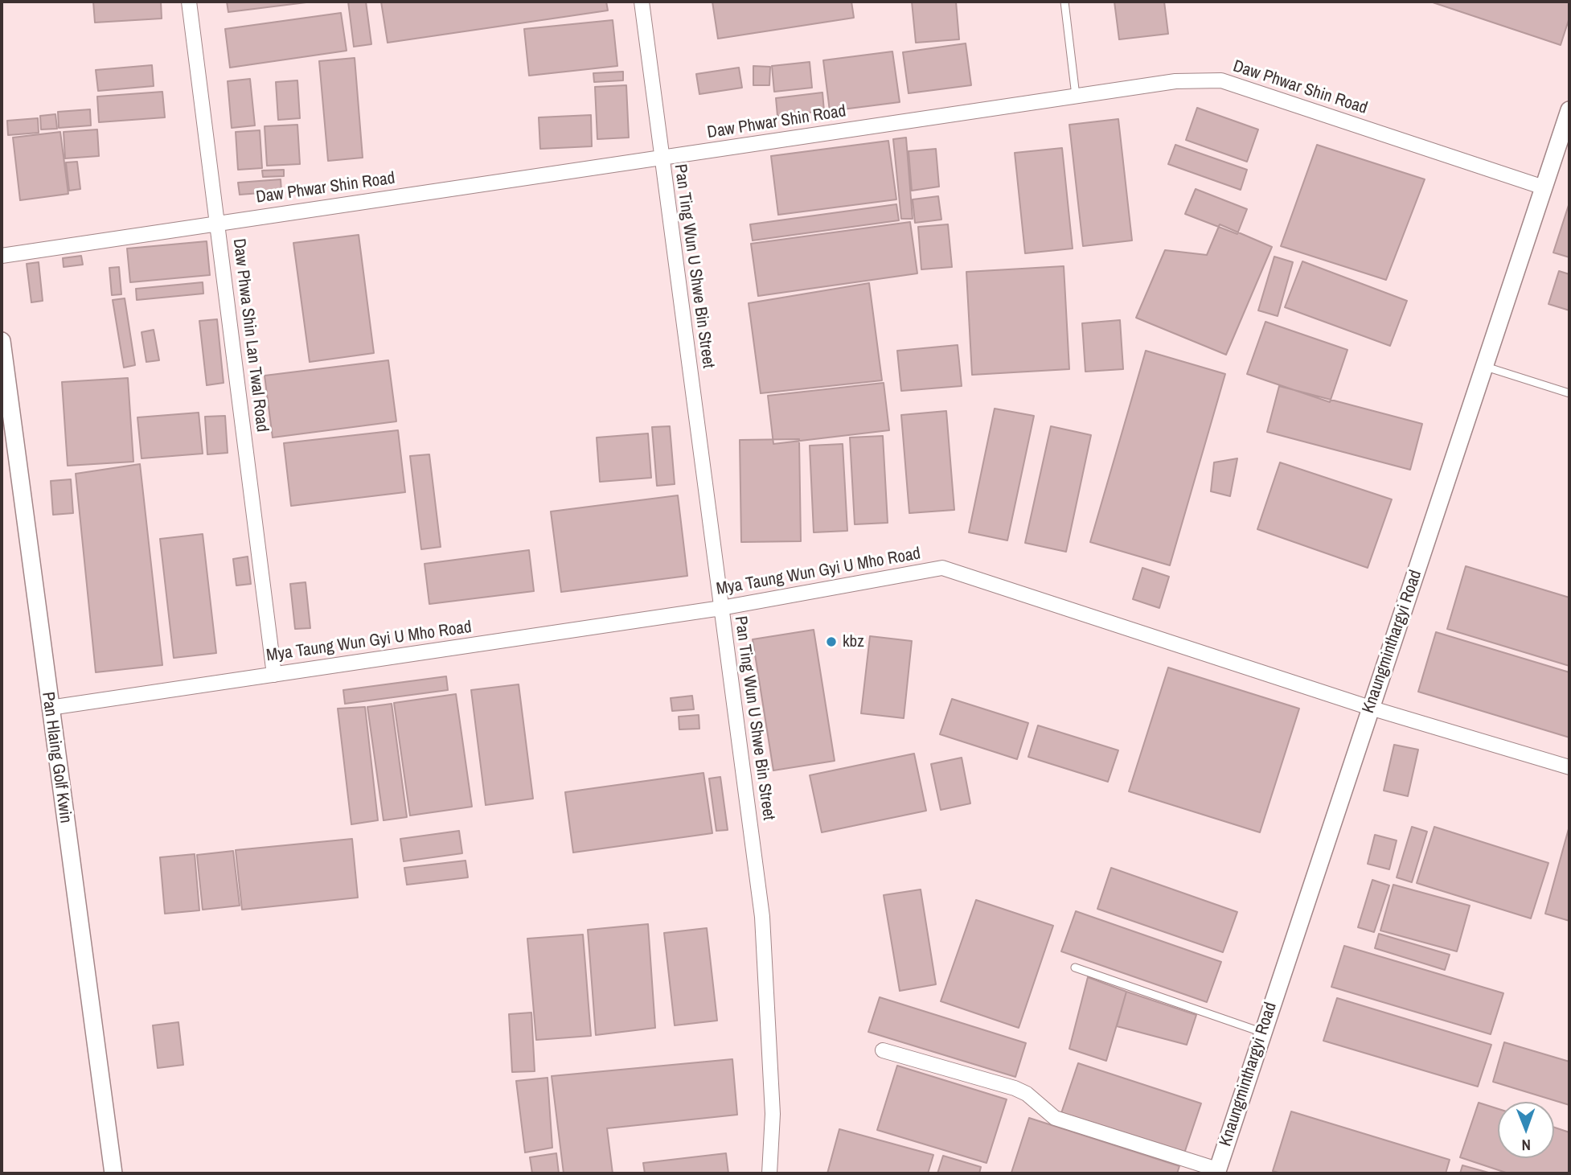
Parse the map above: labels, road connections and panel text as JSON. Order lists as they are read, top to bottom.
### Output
{
  "streets": {
    "street": [
      "Daw Phwar Shin Road",
      "Pan Ting Wun U Shwe Bin Street",
      "Daw Phwa Shin Lan Twal Road",
      "Mya Taung Wun Gyi U Mho Road",
      "Knaungminthargyi Road",
      "Pan Hlaing Golf Kwin"
    ]
  },
  "crossings": [
    ["Daw Phwar Shin Road", "Pan Ting Wun U Shwe Bin Street"],
    ["Daw Phwar Shin Road", "Daw Phwa Shin Lan Twal Road"],
    ["Daw Phwar Shin Road", "Knaungminthargyi Road"],
    ["Pan Ting Wun U Shwe Bin Street", "Mya Taung Wun Gyi U Mho Road"],
    ["Daw Phwa Shin Lan Twal Road", "Mya Taung Wun Gyi U Mho Road"],
    ["Mya Taung Wun Gyi U Mho Road", "Knaungminthargyi Road"],
    ["Mya Taung Wun Gyi U Mho Road", "Pan Hlaing Golf Kwin"]
  ],
  "places": ["kbz"],
  "north": "bottom"
}
